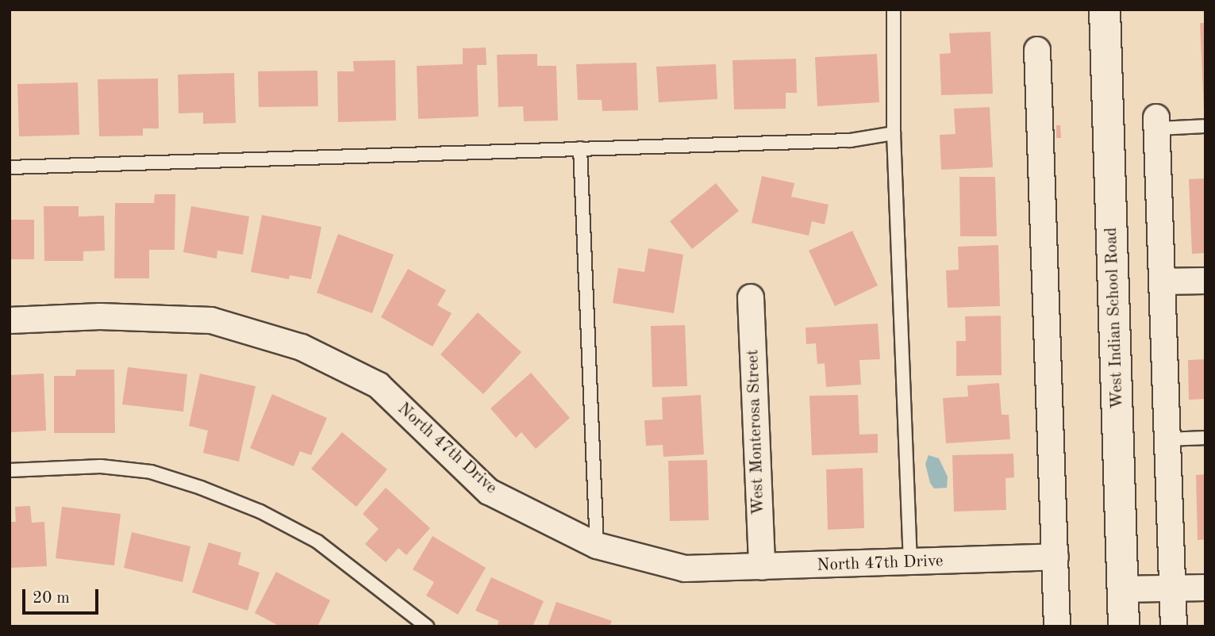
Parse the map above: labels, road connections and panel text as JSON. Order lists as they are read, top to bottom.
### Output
{
  "streets": {
    "main road": ["West Indian School Road"],
    "street": ["West Monterosa Street", "North 47th Drive"]
  },
  "crossings": [
    ["West Monterosa Street", "North 47th Drive"]
  ],
  "scale_bar": "20 m"
}
